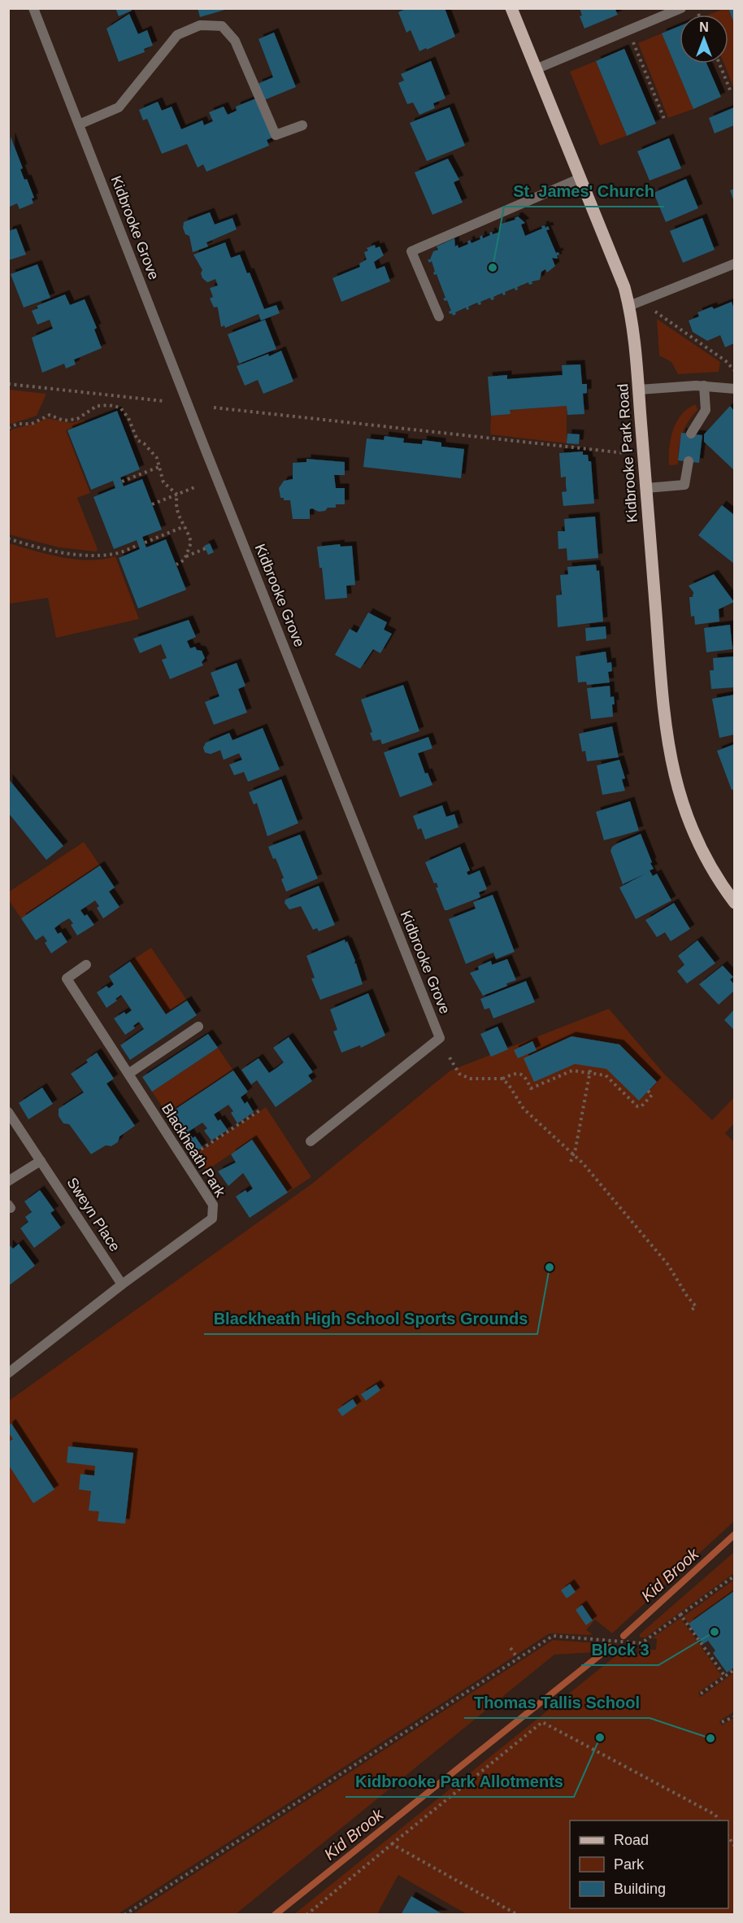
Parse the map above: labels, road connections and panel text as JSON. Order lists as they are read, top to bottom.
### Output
{
  "streets": {
    "main road": ["Kidbrooke Park Road"],
    "street": ["Kidbrooke Grove", "Blackheath Park", "Sweyn Place"]
  },
  "crossings": [
    ["Blackheath Park", "Sweyn Place"]
  ],
  "water": ["Kid Brook"],
  "places": [
    "St. James' Church",
    "Blackheath High School Sports Grounds",
    "Block 3",
    "Kidbrooke Park Allotments",
    "Thomas Tallis School"
  ],
  "legend": ["Road", "Park", "Building"],
  "north": "top"
}
